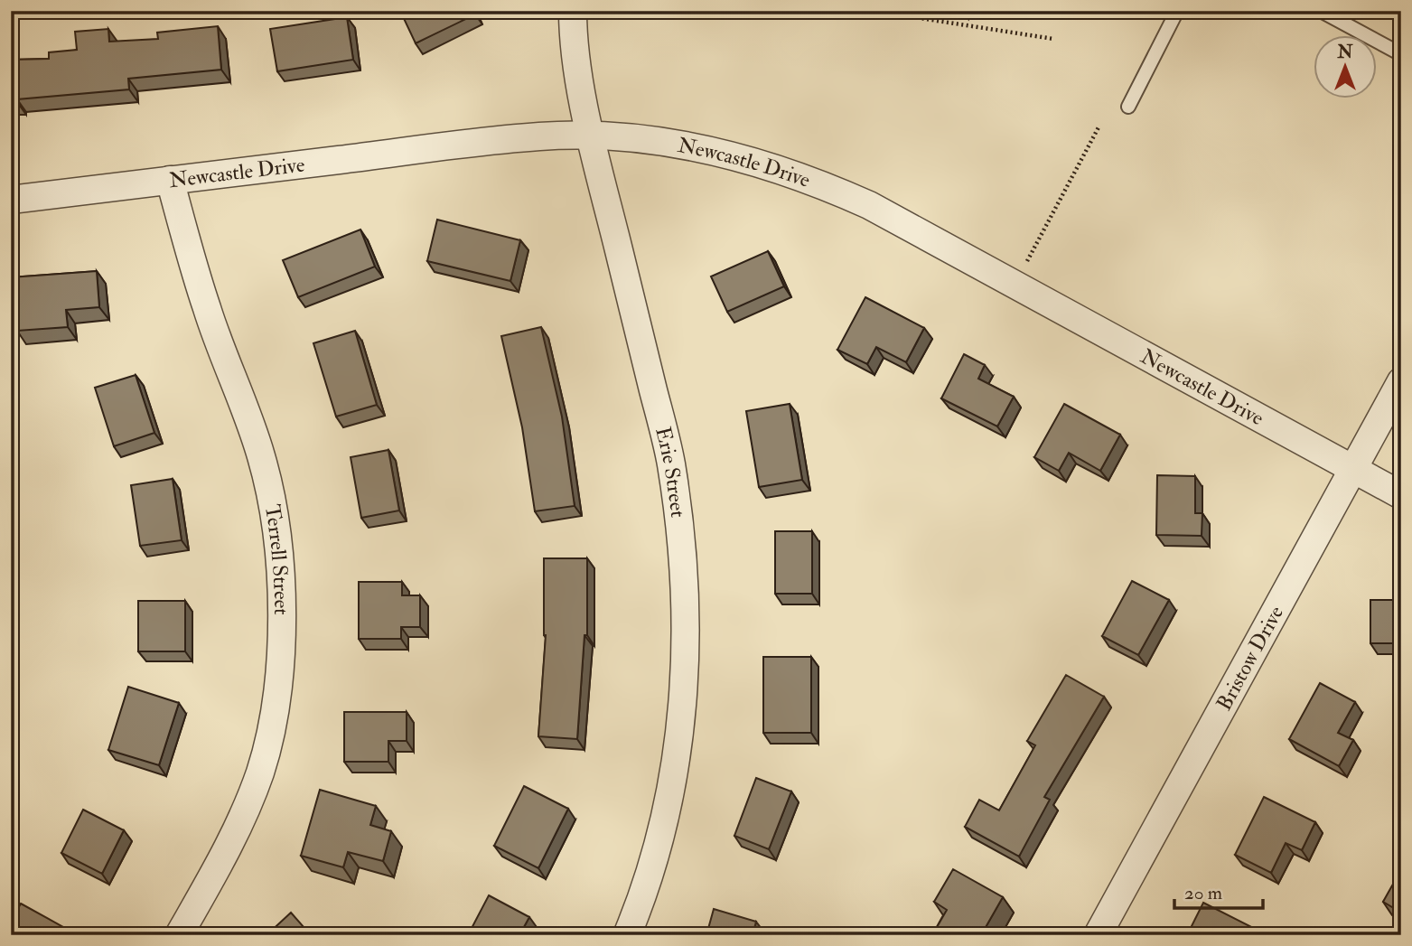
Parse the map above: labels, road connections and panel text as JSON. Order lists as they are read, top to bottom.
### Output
{
  "streets": {
    "street": [
      "Newcastle Drive",
      "Erie Street",
      "Terrell Street",
      "Bristow Drive"
    ]
  },
  "crossings": [
    ["Newcastle Drive", "Erie Street"],
    ["Newcastle Drive", "Terrell Street"],
    ["Newcastle Drive", "Bristow Drive"]
  ],
  "scale_bar": "20 m",
  "north": "top"
}
